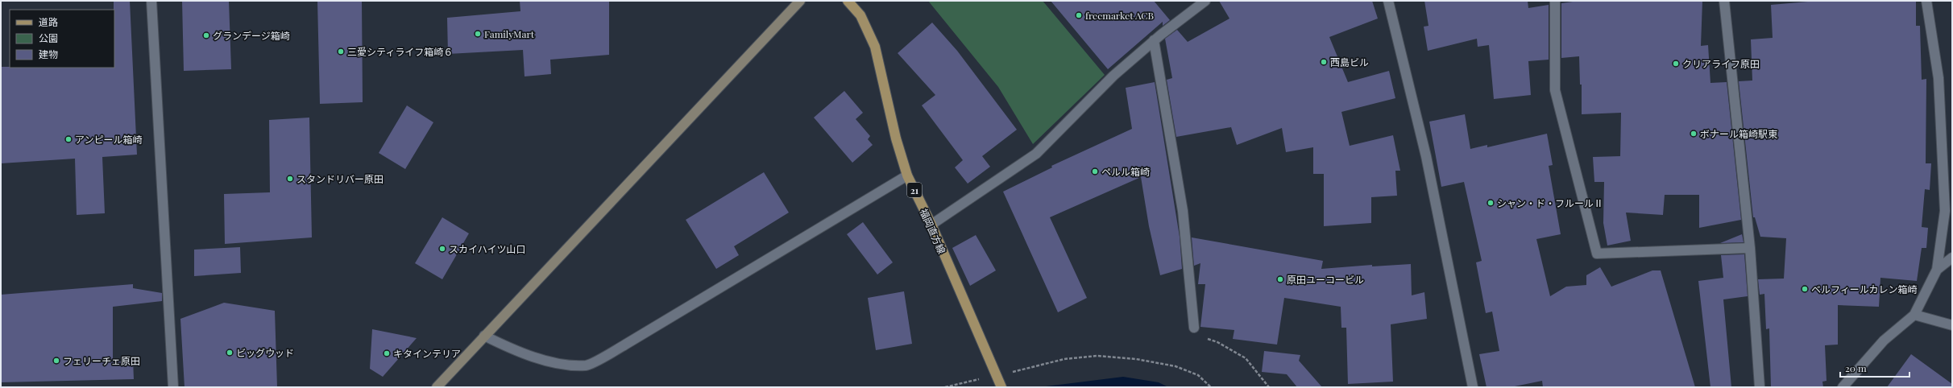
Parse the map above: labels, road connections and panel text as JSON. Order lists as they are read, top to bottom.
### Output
{
  "streets": {
    "main road": ["21", "福岡直方線"]
  },
  "places": [
    "freemarket ACB",
    "FamilyMart",
    "グランデージ箱崎",
    "三愛シティライフ箱崎６",
    "西島ビル",
    "クリアライフ原田",
    "ボナール箱崎駅東",
    "アンピール箱崎",
    "ペルル箱崎",
    "スタンドリバー原田",
    "シャン・ド・フルールⅡ",
    "スカイハイツ山口",
    "原田ユーコービル",
    "ベルフィールカレン箱崎",
    "ビッグウッド",
    "キタインテリア",
    "フェリーチェ原田"
  ],
  "legend": ["道路", "公園", "建物"],
  "scale_bar": "20 m"
}
